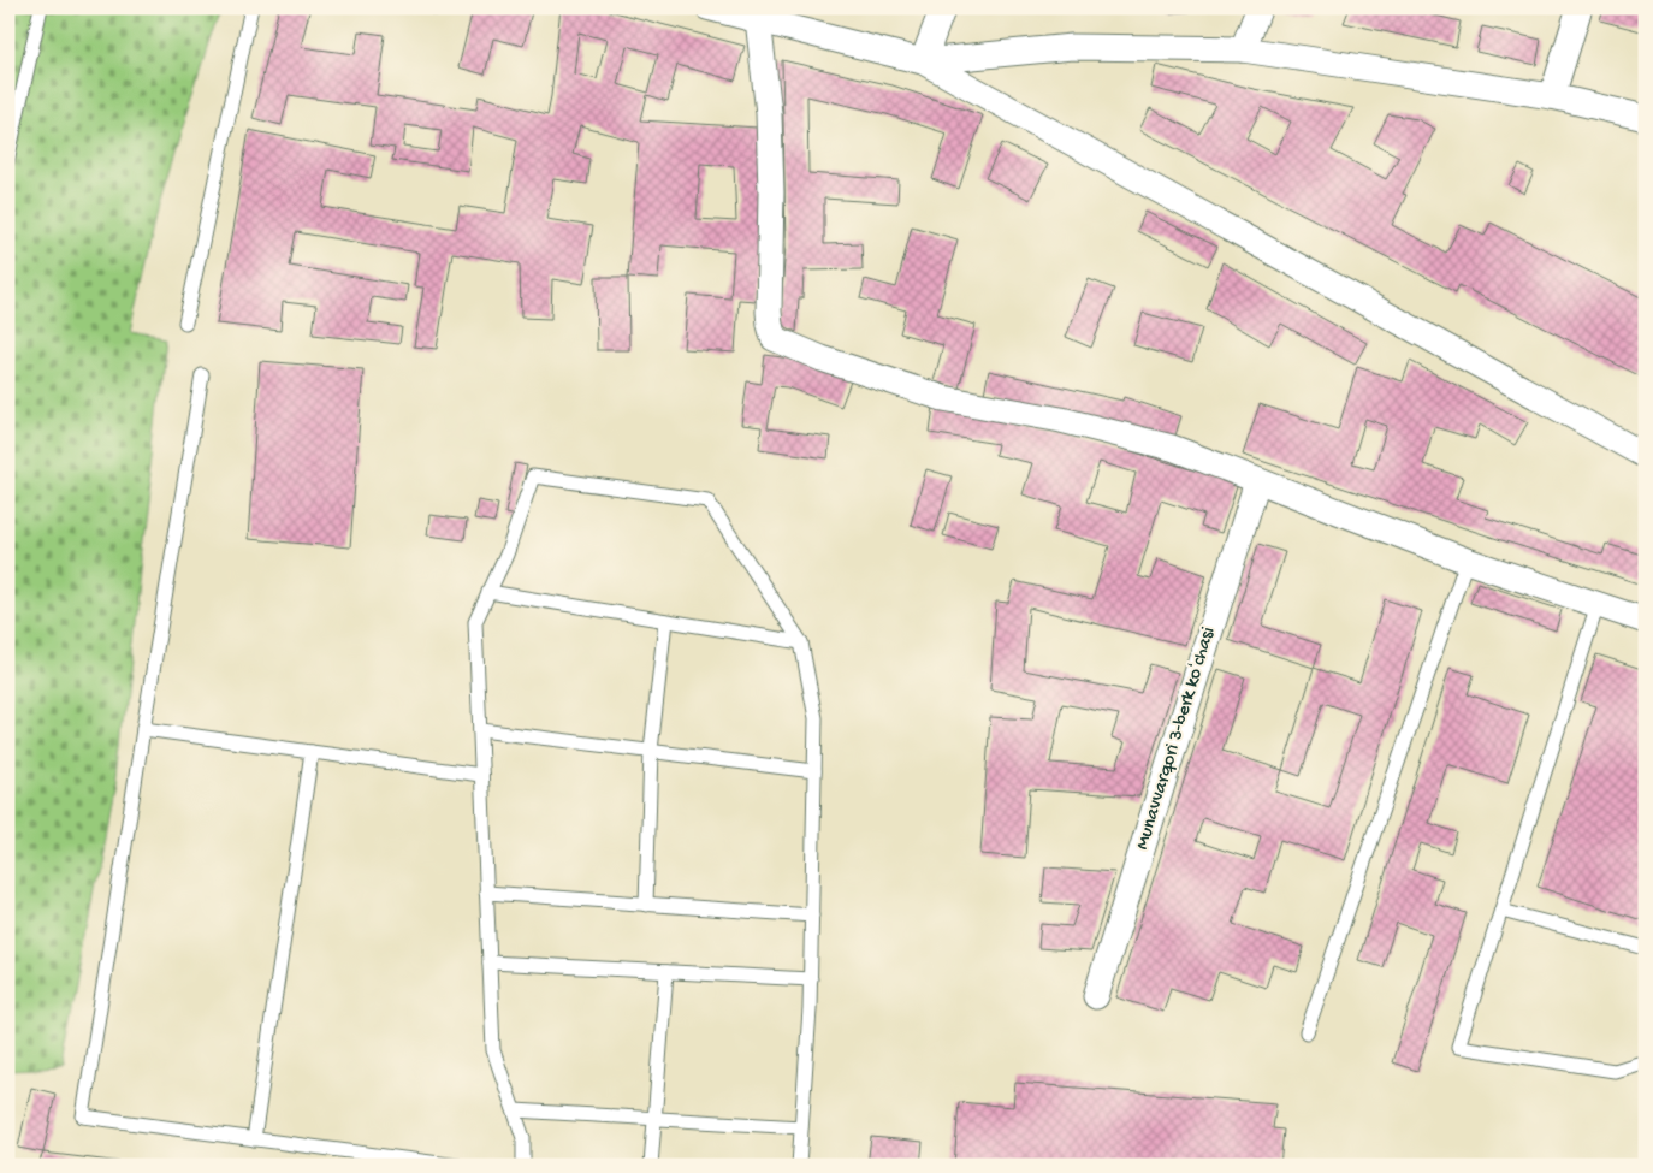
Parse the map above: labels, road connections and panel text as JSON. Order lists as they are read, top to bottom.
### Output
{
  "streets": {
    "street": ["Munavvarqori 3-berk koʻchasi"]
  }
}
